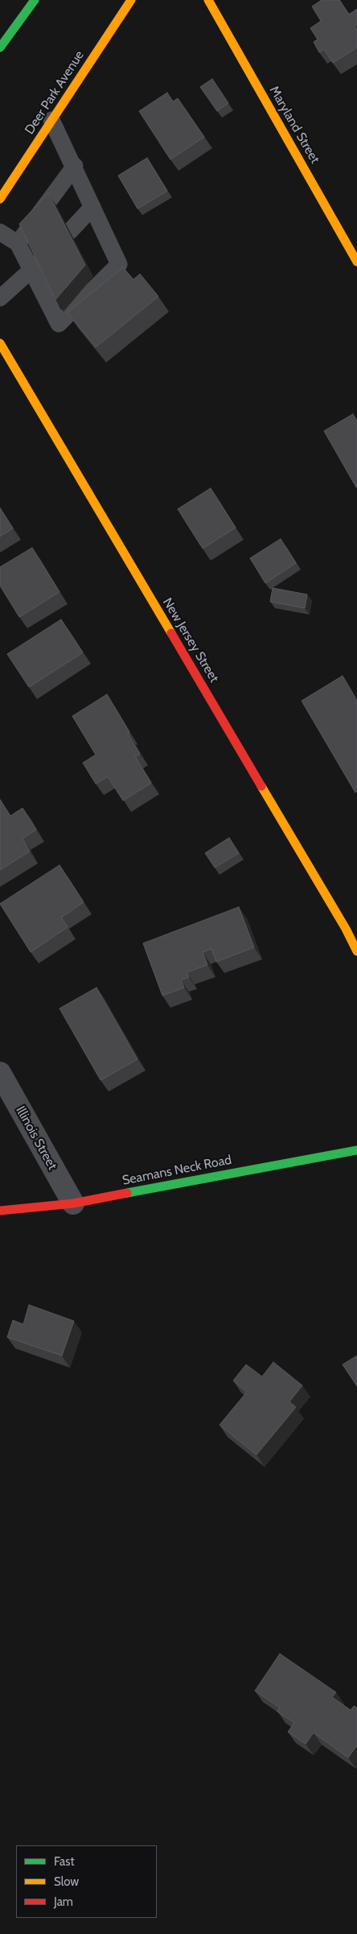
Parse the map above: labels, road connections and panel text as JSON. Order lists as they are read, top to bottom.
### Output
{
  "streets": {
    "street": [
      "Deer Park Avenue",
      "Maryland Street",
      "New Jersey Street",
      "Illinois Street",
      "Seamans Neck Road"
    ]
  },
  "crossings": [
    ["Illinois Street", "Seamans Neck Road"]
  ],
  "legend": ["Fast", "Slow", "Jam"]
}
